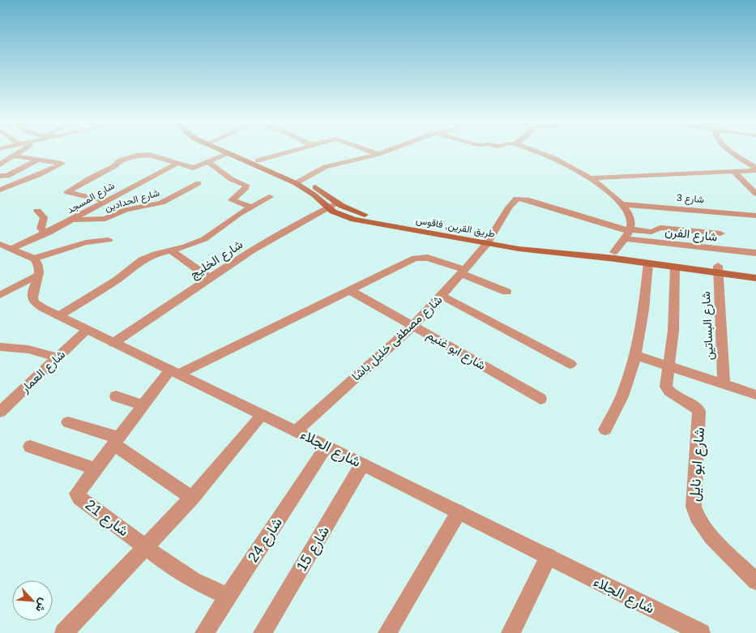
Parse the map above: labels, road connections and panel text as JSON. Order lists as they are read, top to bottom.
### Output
{
  "streets": {
    "main road": ["طريق القرين, فاقوس"],
    "street": [
      "شارع المسجد",
      "شارع 3",
      "شارع الحدادين",
      "شارع الفرن",
      "شارع الخليج",
      "شارع البساتين",
      "شارع مصطفى خليل باشا",
      "شارع ابو غنيم",
      "شارع العمار",
      "شارع الجلاء",
      "شارع ابو نايل",
      "شارع 21",
      "شارع 24",
      "شارع 15"
    ]
  },
  "crossings": [
    ["شارع المسجد", "شارع الحدادين"],
    ["طريق القرين, فاقوس", "شارع الخليج"],
    ["طريق القرين, فاقوس", "شارع البساتين"],
    ["طريق القرين, فاقوس", "شارع مصطفى خليل باشا"],
    ["شارع الفرن", "شارع مصطفى خليل باشا"],
    ["شارع الخليج", "شارع الجلاء"],
    ["شارع مصطفى خليل باشا", "شارع ابو غنيم"],
    ["شارع مصطفى خليل باشا", "شارع الجلاء"],
    ["شارع العمار", "شارع الجلاء"],
    ["شارع الجلاء", "شارع 21"],
    ["شارع الجلاء", "شارع 24"],
    ["شارع الجلاء", "شارع 15"],
    ["شارع 21", "شارع 24"]
  ],
  "north": "bottom right"
}
